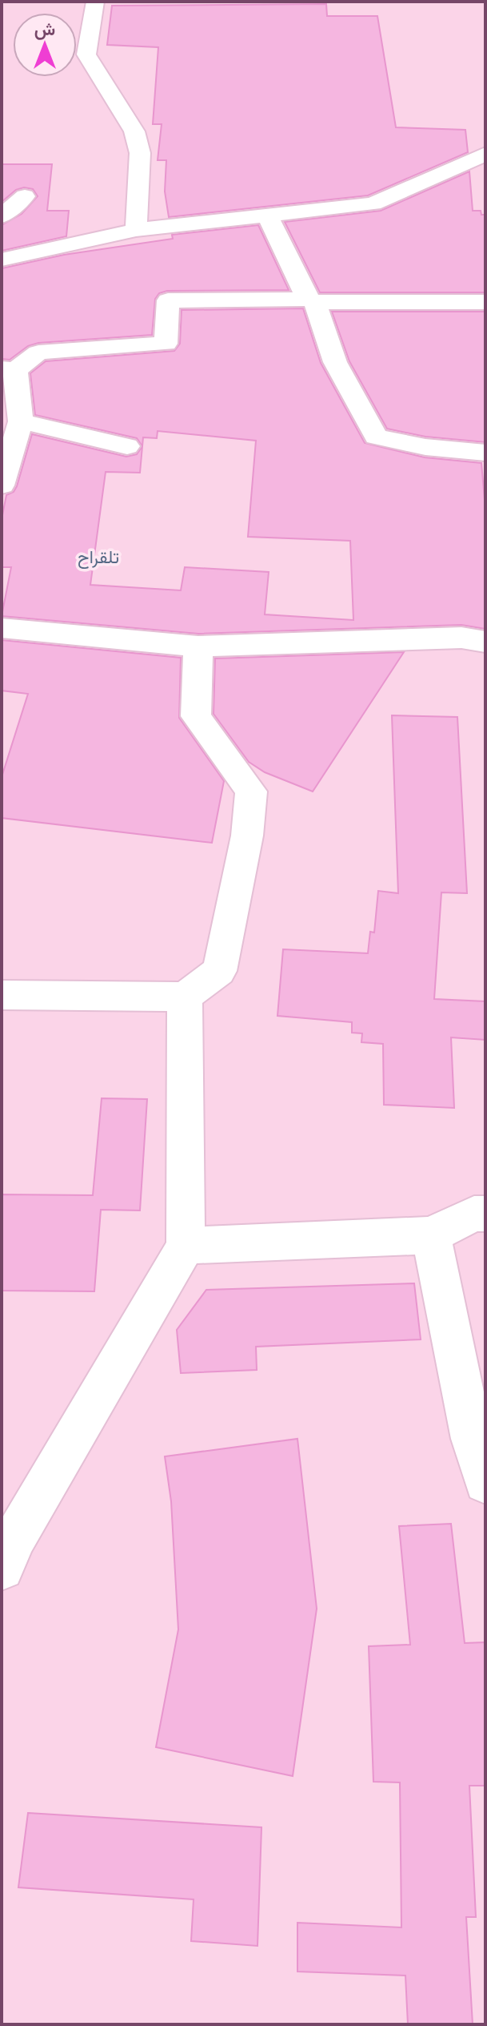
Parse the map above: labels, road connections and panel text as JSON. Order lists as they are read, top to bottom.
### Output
{
  "districts": ["تلقراح"],
  "north": "top"
}
